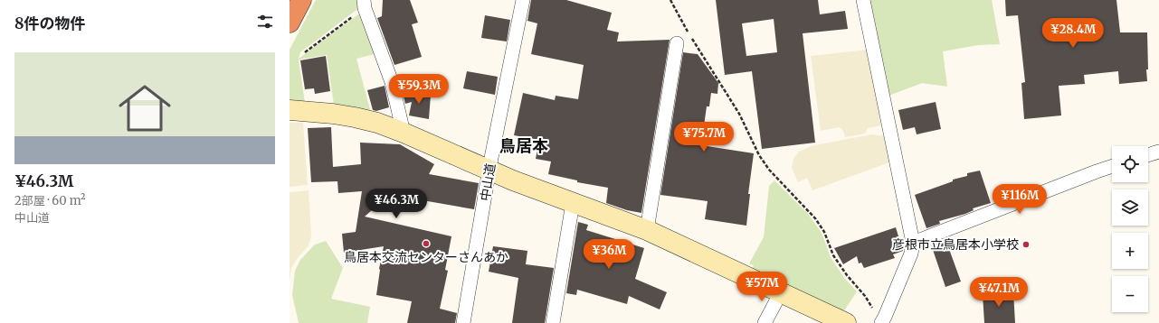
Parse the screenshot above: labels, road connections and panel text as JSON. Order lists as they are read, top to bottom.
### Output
{
  "streets": {
    "street": ["中山道"]
  },
  "districts": ["鳥居本"],
  "places": ["鳥居本交流センターさんあか", "彦根市立鳥居本小学校"],
  "page": {
    "heading": "8件の物件",
    "price": [
      "¥28.4M",
      "¥59.3M",
      "¥75.7M",
      "¥116M",
      "¥46.3M",
      "¥36M",
      "¥57M",
      "¥47.1M"
    ],
    "list": [
      {
        "name": "¥46.3M",
        "note": "2部屋 · 60 m² · 中山道"
      }
    ],
    "map_buttons": ["+", "−"]
  }
}
